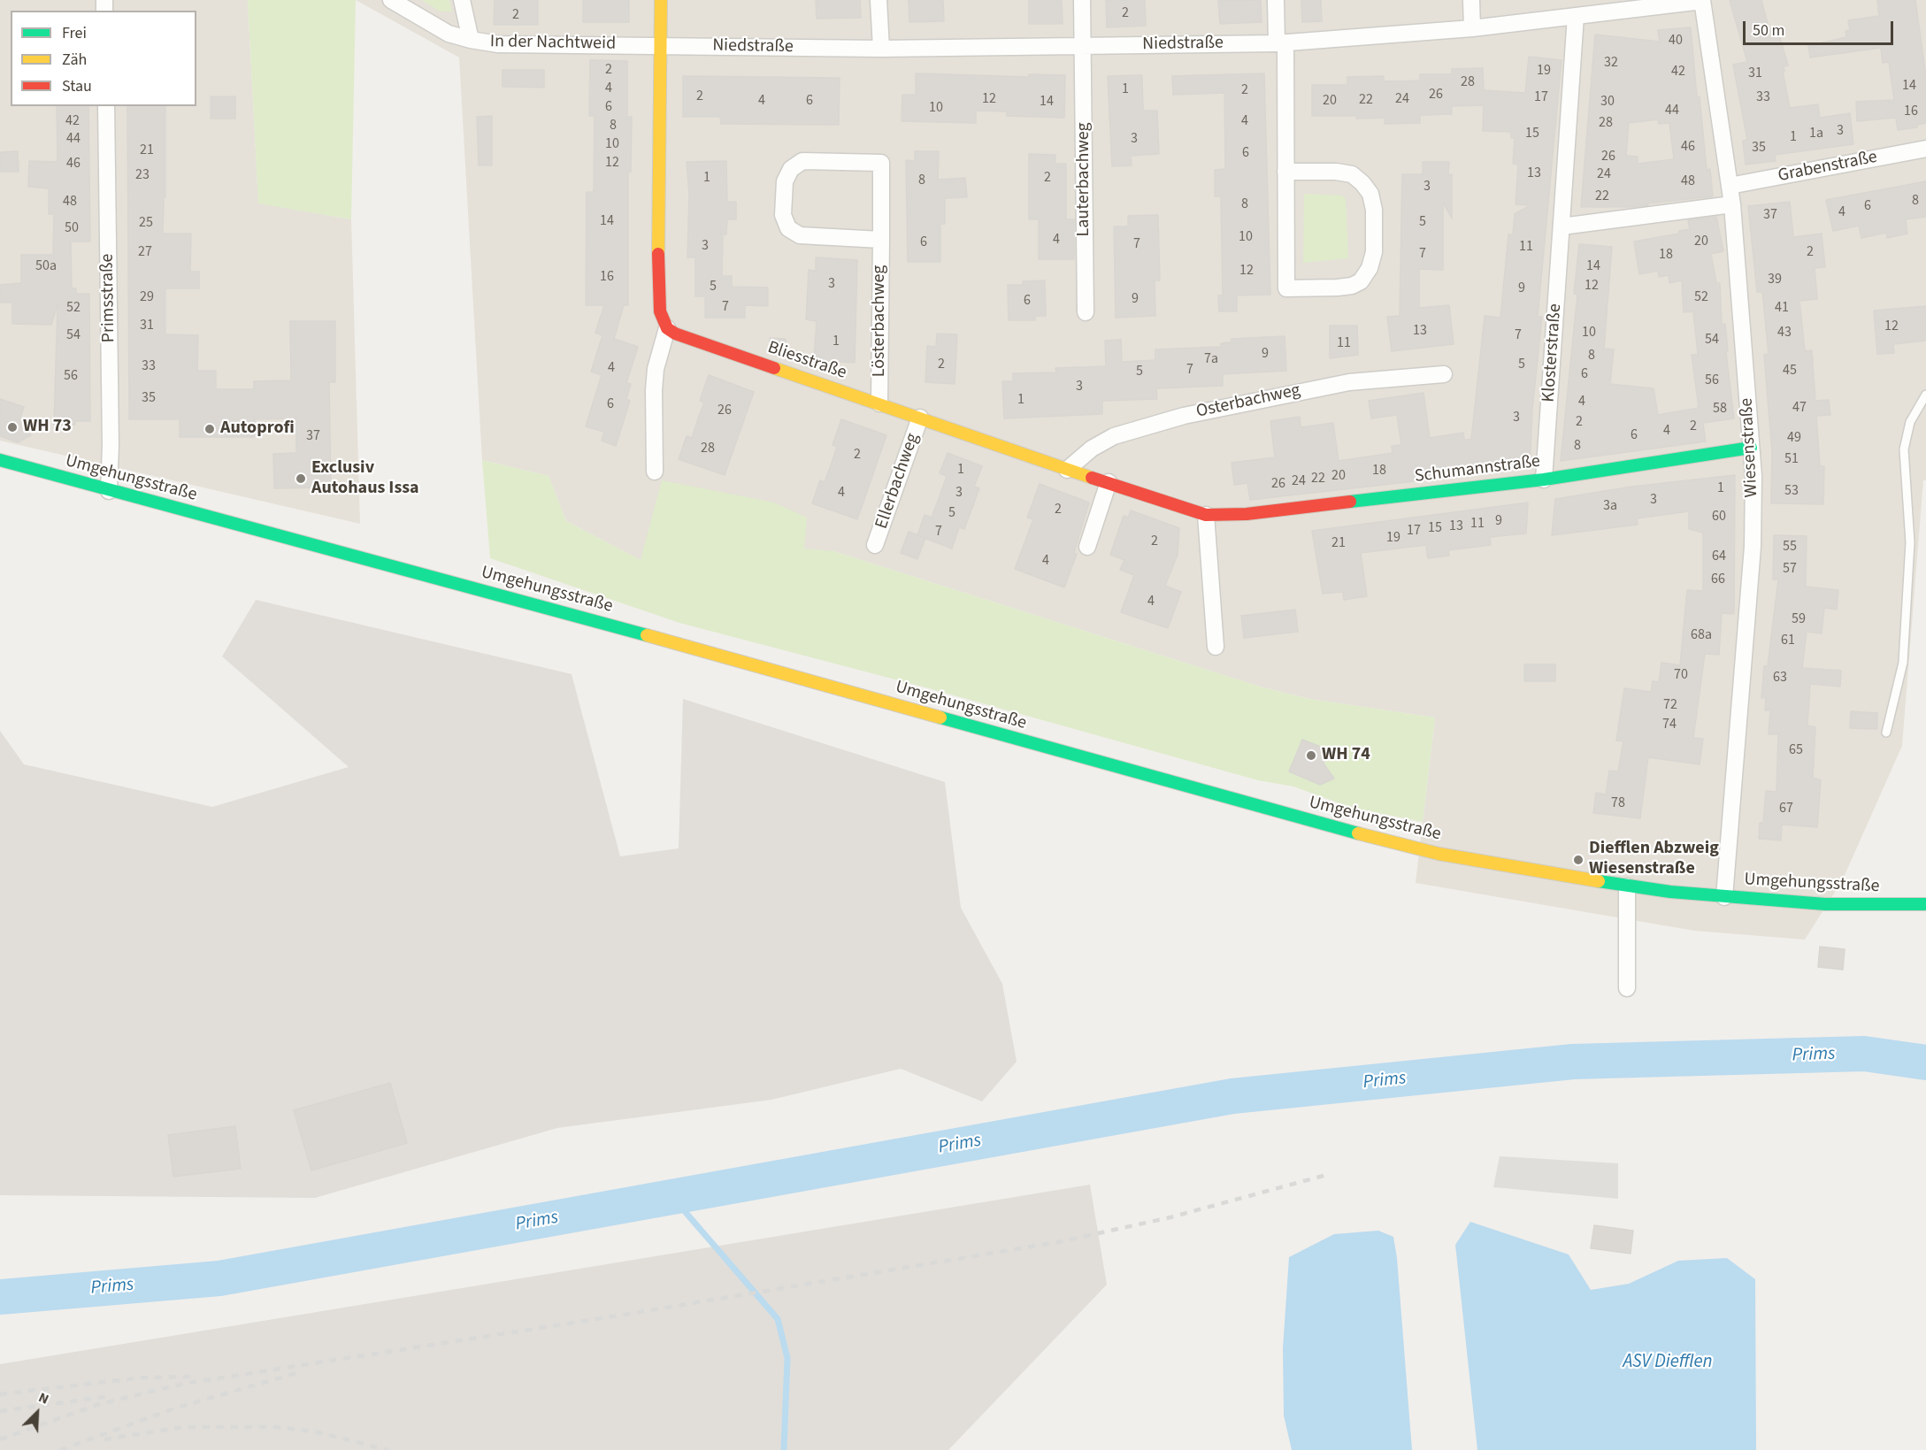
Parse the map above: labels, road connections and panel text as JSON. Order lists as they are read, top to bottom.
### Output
{
  "streets": {
    "main road": ["Bliesstraße", "Schumannstraße", "Umgehungsstraße"],
    "street": [
      "In der Nachtweid",
      "Niedstraße",
      "Grabenstraße",
      "Lauterbachweg",
      "Primsstraße",
      "Lösterbachweg",
      "Klosterstraße",
      "Osterbachweg",
      "Wiesenstraße",
      "Ellerbachweg"
    ]
  },
  "crossings": [
    ["In der Nachtweid", "Niedstraße"],
    ["Niedstraße", "Lauterbachweg"],
    ["Niedstraße", "Klosterstraße"],
    ["Niedstraße", "Wiesenstraße"],
    ["Grabenstraße", "Wiesenstraße"],
    ["Primsstraße", "Umgehungsstraße"],
    ["Lösterbachweg", "Bliesstraße"],
    ["Klosterstraße", "Schumannstraße"],
    ["Bliesstraße", "Osterbachweg"],
    ["Bliesstraße", "Schumannstraße"],
    ["Bliesstraße", "Ellerbachweg"],
    ["Wiesenstraße", "Schumannstraße"],
    ["Wiesenstraße", "Umgehungsstraße"]
  ],
  "water": ["Prims", "ASV Diefflen"],
  "places": [
    "WH 73",
    "Autoprofi",
    "Exclusiv Autohaus Issa",
    "WH 74",
    "Diefflen Abzweig Wiesenstraße"
  ],
  "house_numbers": [
    "2",
    "2",
    "40",
    "32",
    "2",
    "19",
    "42",
    "31",
    "28",
    "14",
    "4",
    "1",
    "2",
    "26",
    "2",
    "17",
    "33",
    "12",
    "24",
    "22",
    "4",
    "6",
    "20",
    "14",
    "30",
    "6",
    "10",
    "44",
    "16",
    "42",
    "4",
    "28",
    "8",
    "3",
    "15",
    "1a",
    "1",
    "44",
    "3",
    "10",
    "46",
    "35",
    "21",
    "6",
    "26",
    "12",
    "46",
    "13",
    "24",
    "23",
    "1",
    "2",
    "8",
    "48",
    "3",
    "22",
    "8",
    "48",
    "8",
    "6",
    "4",
    "37",
    "14",
    "5",
    "25",
    "50",
    "10",
    "4",
    "20",
    "6",
    "7",
    "3",
    "11",
    "27",
    "2",
    "7",
    "18",
    "50a",
    "14",
    "12",
    "16",
    "39",
    "3",
    "12",
    "5",
    "9",
    "29",
    "52",
    "9",
    "6",
    "7",
    "52",
    "41",
    "31",
    "12",
    "13",
    "10",
    "43",
    "54",
    "7",
    "54",
    "1",
    "11",
    "9",
    "8",
    "7a",
    "2",
    "5",
    "33",
    "4",
    "7",
    "45",
    "5",
    "6",
    "56",
    "56",
    "3",
    "35",
    "1",
    "4",
    "6",
    "47",
    "58",
    "26",
    "3",
    "2",
    "2",
    "4",
    "6",
    "37",
    "49",
    "8",
    "28",
    "2",
    "51",
    "1",
    "18",
    "20",
    "22",
    "24",
    "26",
    "1",
    "53",
    "4",
    "3",
    "3",
    "3a",
    "2",
    "5",
    "60",
    "9",
    "11",
    "13",
    "15",
    "17",
    "7",
    "19",
    "2",
    "21",
    "55",
    "64",
    "4",
    "57",
    "66",
    "4",
    "59",
    "68a",
    "61",
    "70",
    "63",
    "72",
    "74",
    "65",
    "78",
    "67"
  ],
  "legend": ["Frei", "Zäh", "Stau"],
  "scale_bar": "50 m",
  "north": "top right"
}
